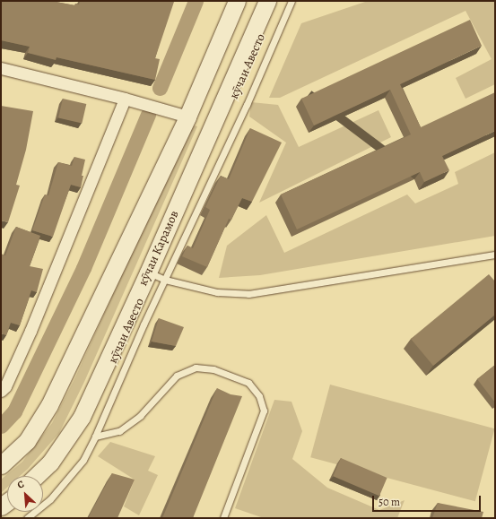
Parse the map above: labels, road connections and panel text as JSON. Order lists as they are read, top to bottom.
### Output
{
  "streets": {
    "main road": ["кӯчаи Карамов"],
    "lane": ["кӯчаи Авесто"]
  },
  "scale_bar": "50 m",
  "north": "top left"
}
